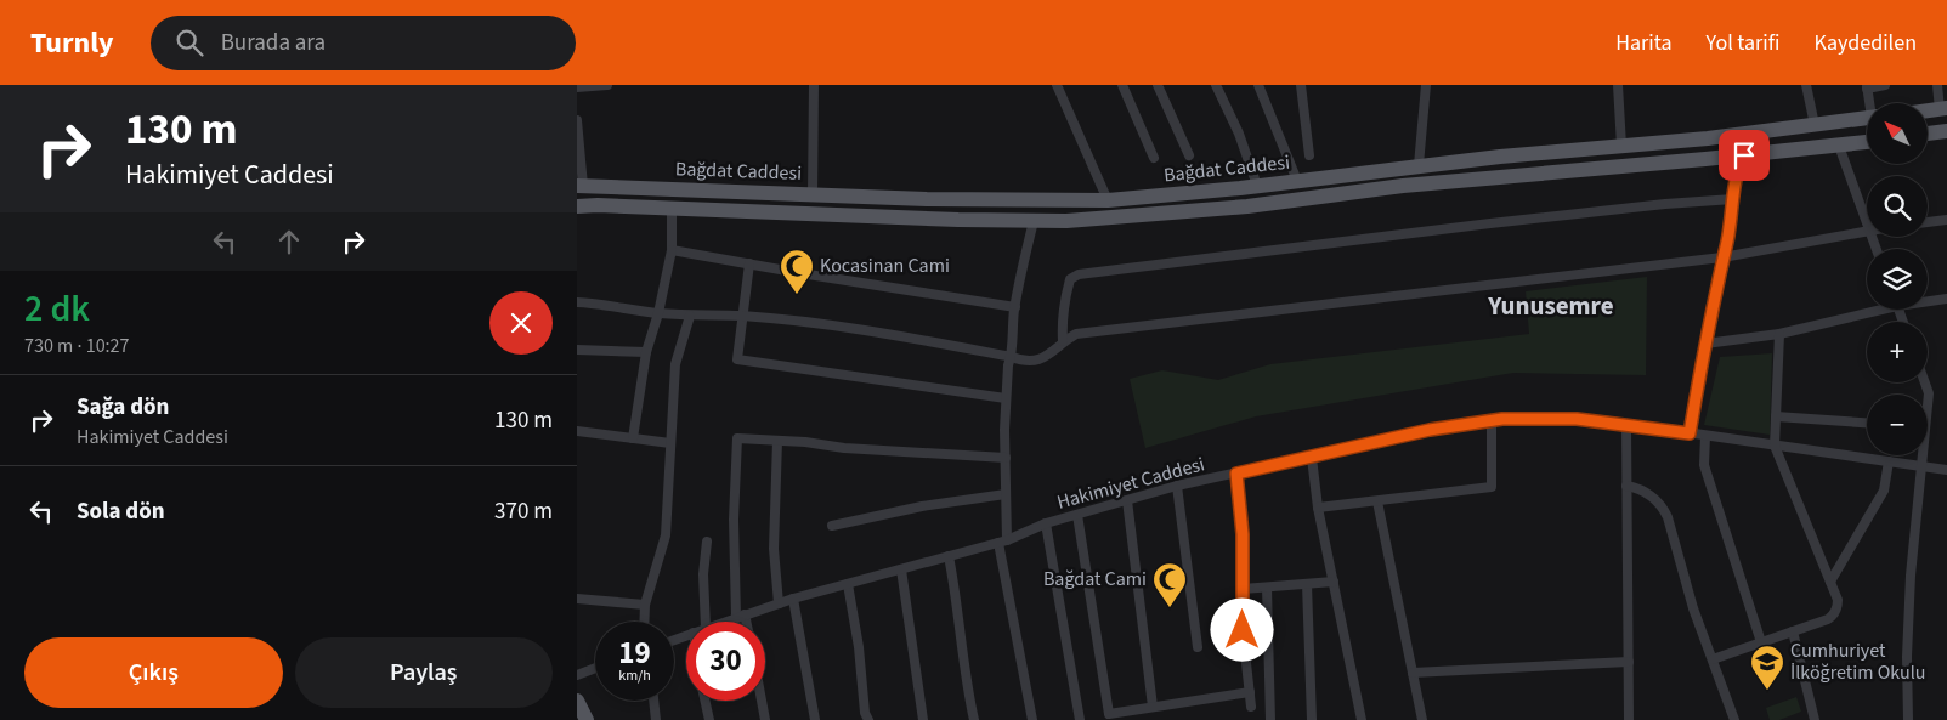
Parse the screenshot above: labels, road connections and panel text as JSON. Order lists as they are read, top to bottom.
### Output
{
  "streets": {
    "main road": ["Bağdat Caddesi"],
    "street": ["Hakimiyet Caddesi"]
  },
  "districts": ["Yunusemre"],
  "places": {
    "mosque": ["Kocasinan Cami", "Bağdat Cami"],
    "school or university": ["Cumhuriyet İlköğretim Okulu"]
  },
  "north": "top left",
  "page": {
    "header": "Turnly",
    "search": "Burada ara",
    "nav": ["Harita", "Yol tarifi", "Kaydedilen"],
    "turn": ["130 m", "Hakimiyet Caddesi"],
    "map_buttons": ["+", "−"],
    "heading": ["2 dk", "730 m · 10:27"],
    "list": [
      {
        "name": "Sağa dön",
        "note": "Hakimiyet Caddesi",
        "value": "130 m"
      },
      {
        "name": "Sola dön",
        "value": "370 m"
      }
    ],
    "speed": "19 km/h",
    "limit": "30",
    "buttons": ["Çıkış", "Paylaş"]
  }
}
